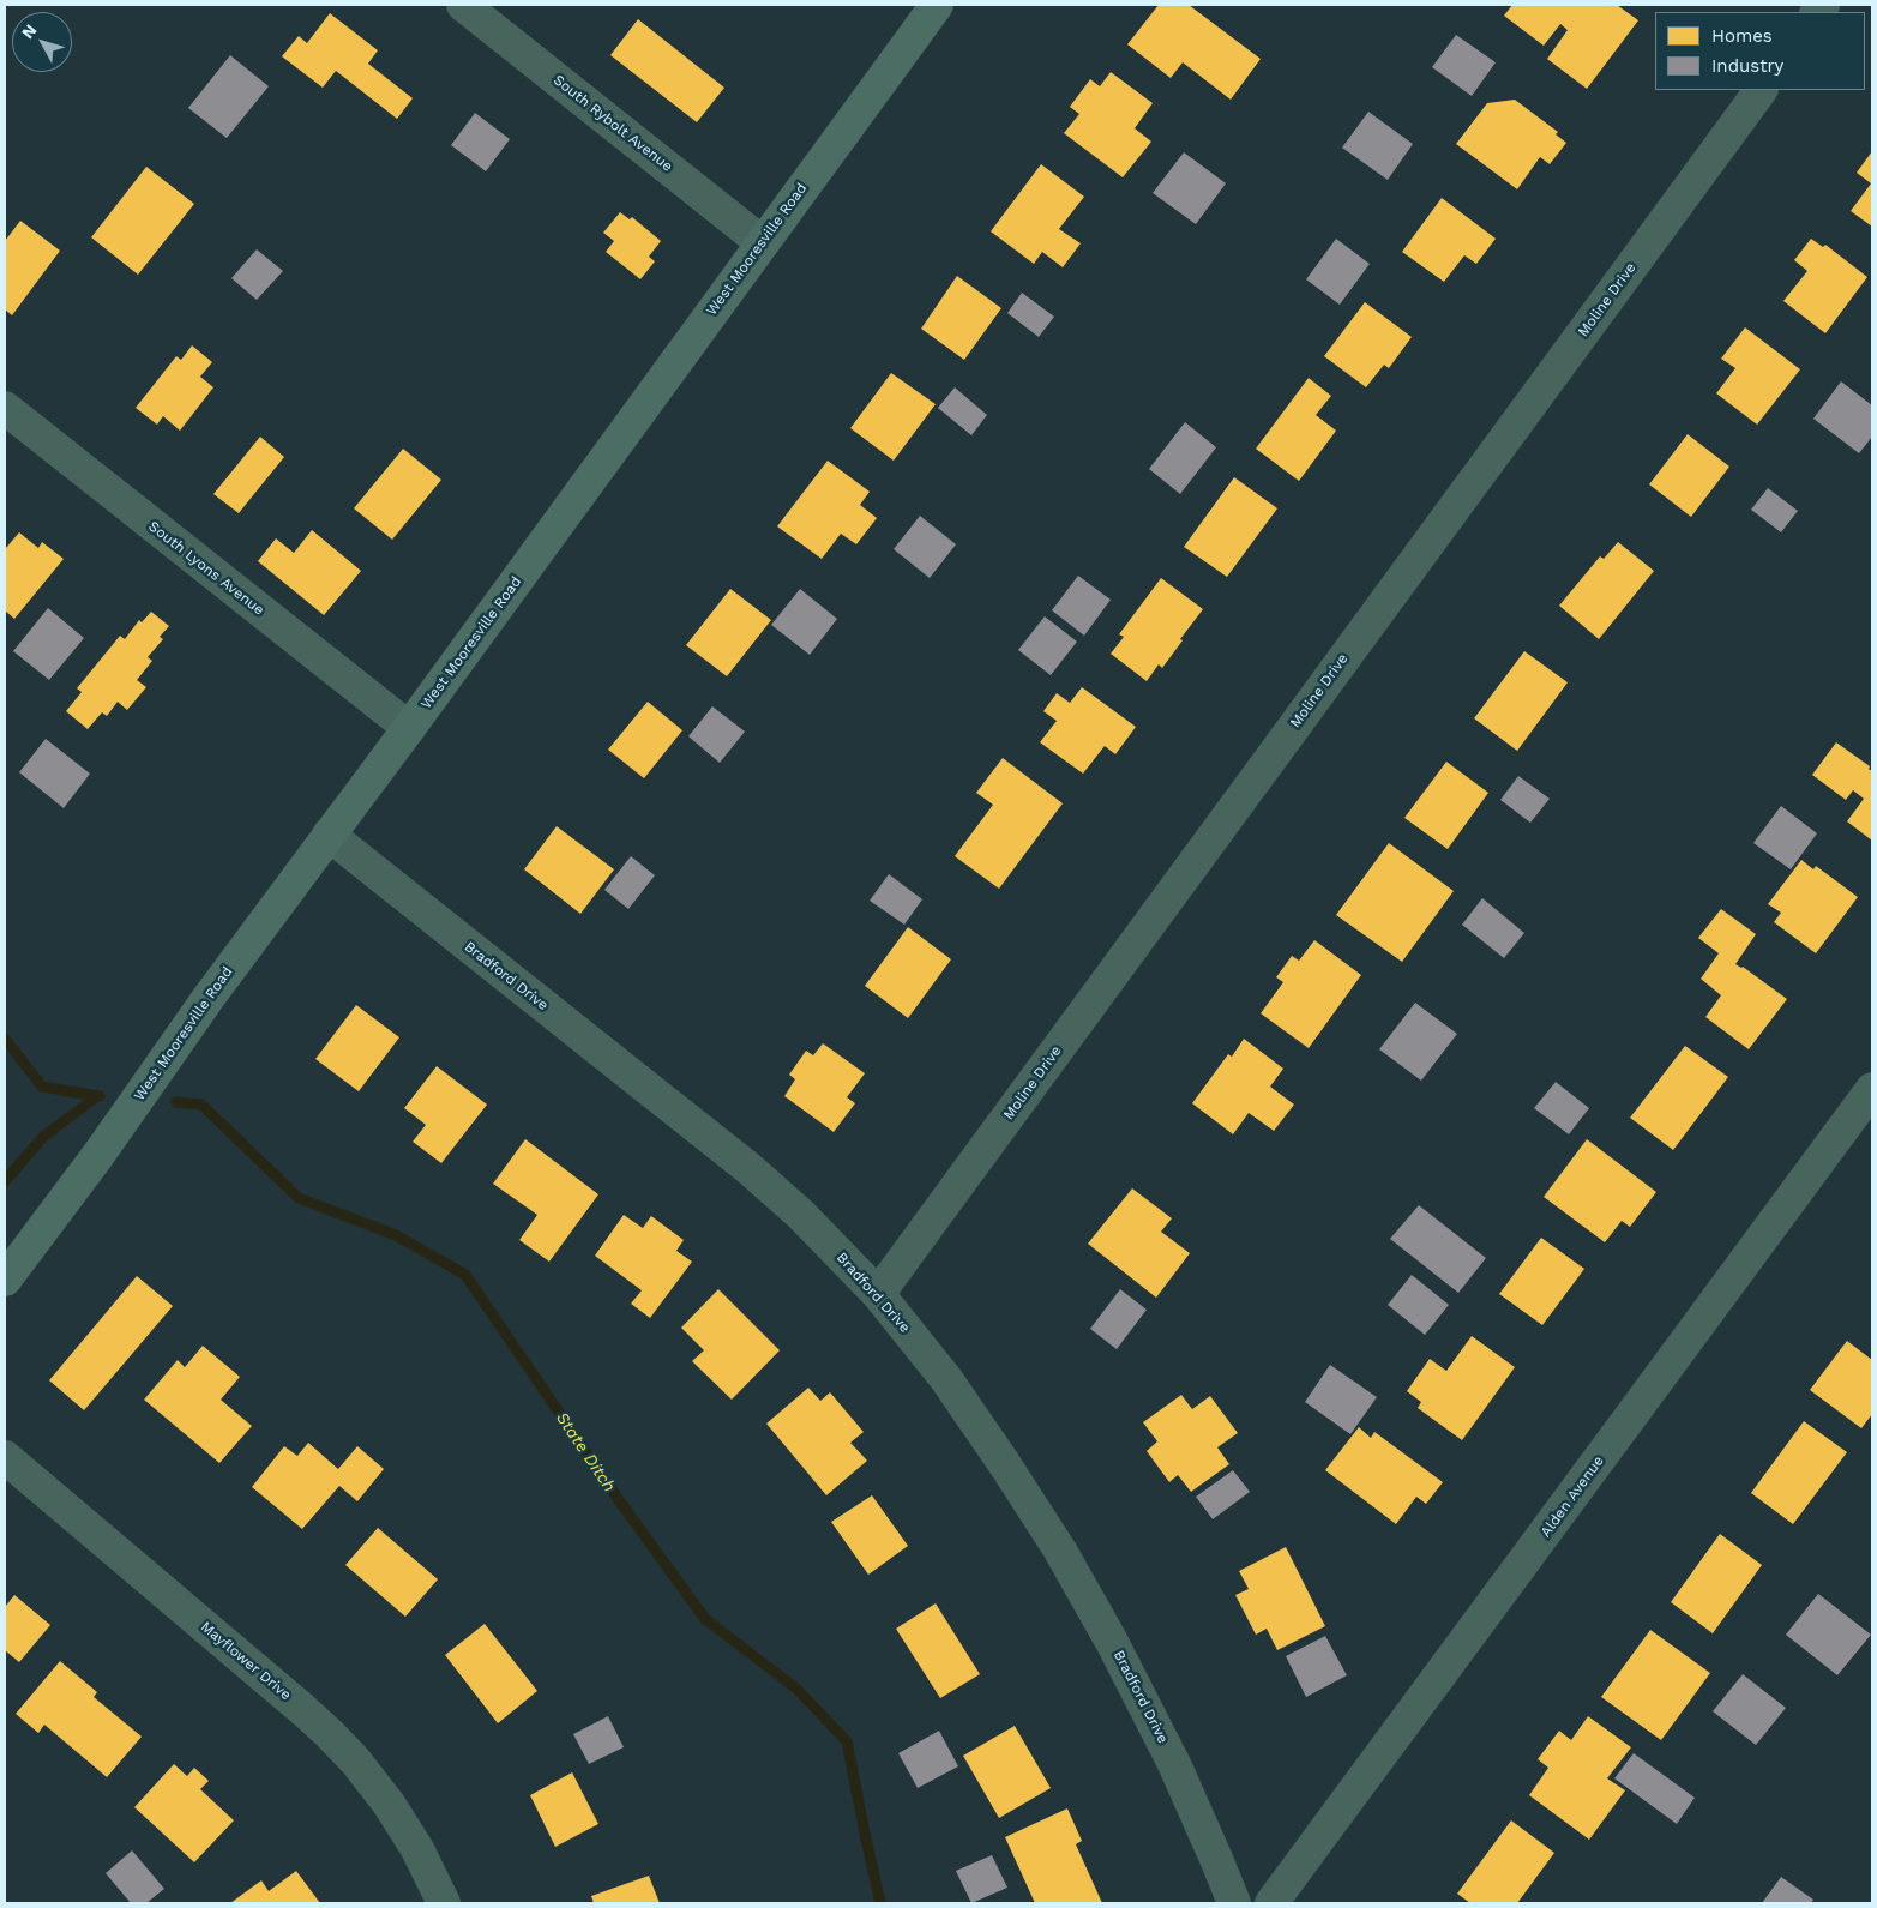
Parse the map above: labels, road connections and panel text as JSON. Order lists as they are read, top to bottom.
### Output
{
  "streets": {
    "main road": ["West Mooresville Road"],
    "street": [
      "South Rybolt Avenue",
      "Moline Drive",
      "South Lyons Avenue",
      "Bradford Drive",
      "Alden Avenue",
      "Mayflower Drive"
    ]
  },
  "crossings": [
    ["South Rybolt Avenue", "West Mooresville Road"],
    ["West Mooresville Road", "South Lyons Avenue"],
    ["West Mooresville Road", "Bradford Drive"],
    ["Moline Drive", "Bradford Drive"]
  ],
  "water": ["State Ditch"],
  "legend": ["Homes", "Industry"],
  "north": "top left"
}
